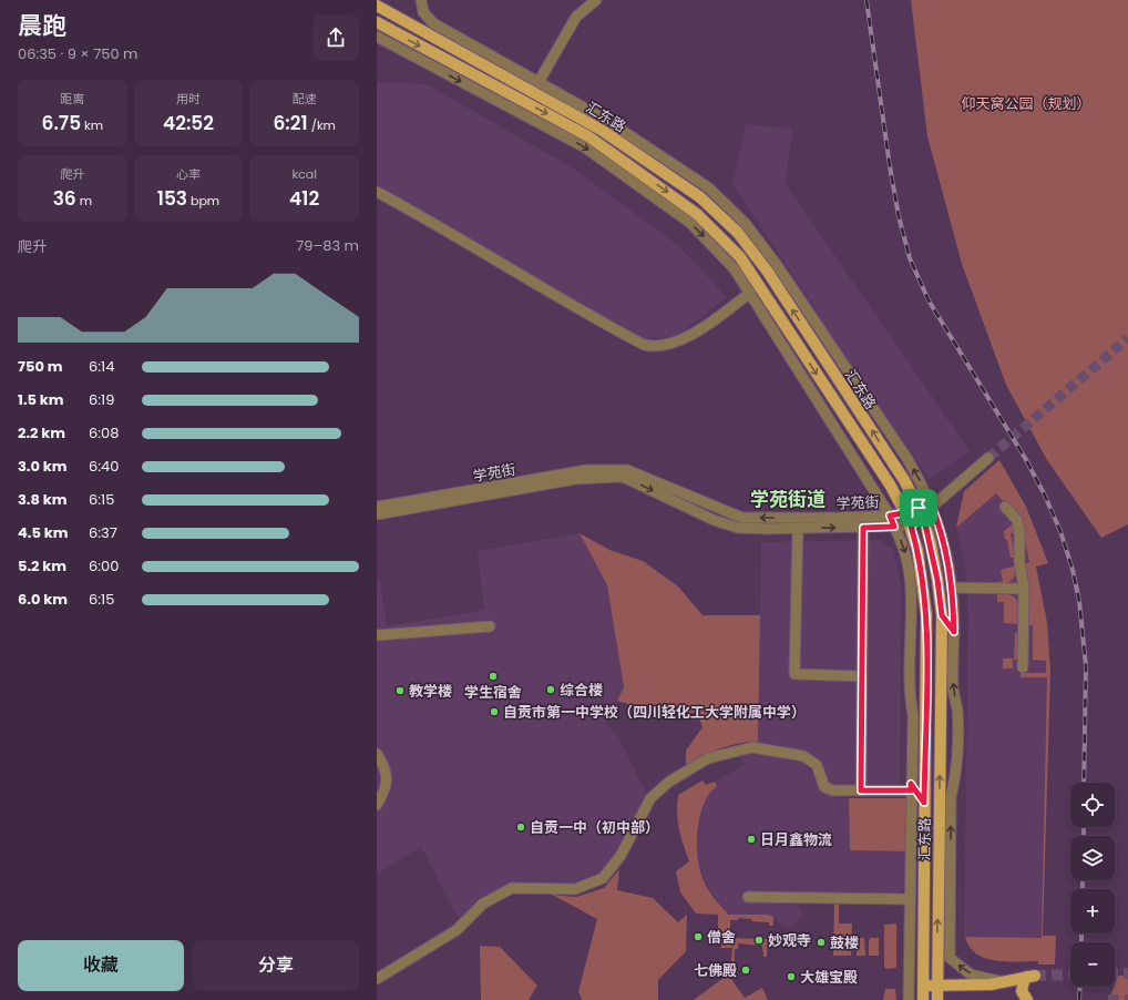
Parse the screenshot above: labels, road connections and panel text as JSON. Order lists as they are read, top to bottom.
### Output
{
  "streets": {
    "main road": ["汇东路"],
    "street": ["学苑街"]
  },
  "crossings": [
    ["汇东路", "学苑街"]
  ],
  "districts": ["学苑街道"],
  "parks": ["仰天窝公园（规划）"],
  "places": [
    "学生宿舍",
    "综合楼",
    "教学楼",
    "自贡市第一中学校（四川轻化工大学附属中学）",
    "自贡一中（初中部）",
    "日月鑫物流",
    "僧舍",
    "妙观寺",
    "鼓楼",
    "七佛殿",
    "大雄宝殿"
  ],
  "page": {
    "heading": ["晨跑", "06:35 · 9 × 750 m"],
    "stats": [
      ["距离", "6.75 km"],
      ["用时", "42:52"],
      ["配速", "6:21 /km"],
      ["爬升", "36 m"],
      ["心率", "153 bpm"],
      ["kcal", "412"]
    ],
    "chart": ["爬升", "79–83 m"],
    "list": [
      {
        "name": "750 m",
        "note": "6:14"
      },
      {
        "name": "1.5 km",
        "note": "6:19"
      },
      {
        "name": "2.2 km",
        "note": "6:08"
      },
      {
        "name": "3.0 km",
        "note": "6:40"
      },
      {
        "name": "3.8 km",
        "note": "6:15"
      },
      {
        "name": "4.5 km",
        "note": "6:37"
      },
      {
        "name": "5.2 km",
        "note": "6:00"
      },
      {
        "name": "6.0 km",
        "note": "6:15"
      }
    ],
    "map_buttons": ["+", "−"],
    "buttons": ["收藏", "分享"]
  }
}
